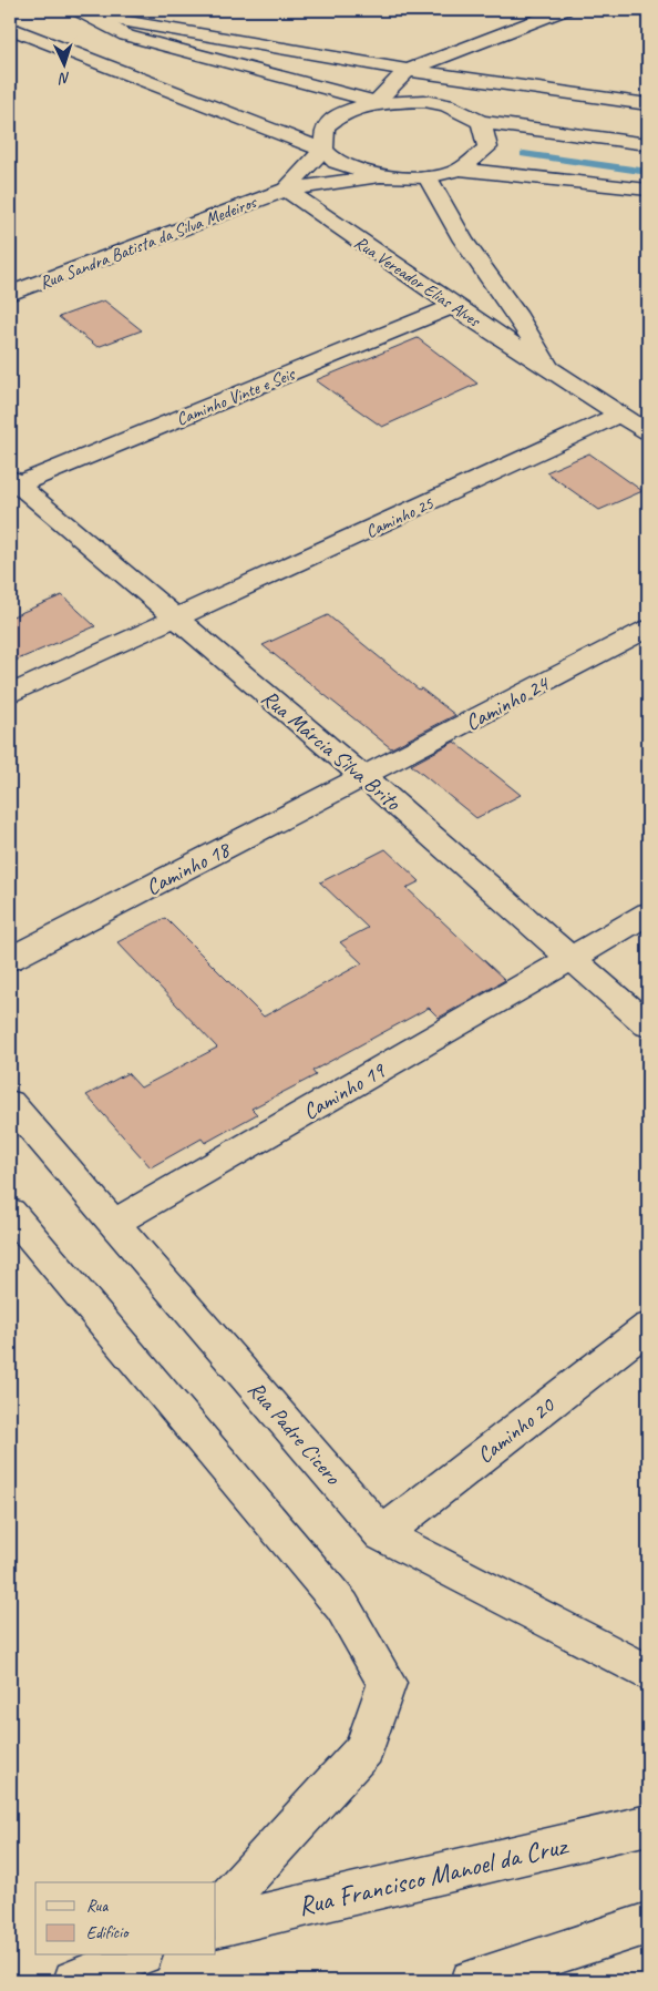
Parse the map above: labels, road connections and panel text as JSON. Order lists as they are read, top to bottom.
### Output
{
  "streets": {
    "street": [
      "Rua Sandra Batista da Silva Medeiros",
      "Rua Vereador Elias Alves",
      "Caminho Vinte e Seis",
      "Caminho 25",
      "Caminho 24",
      "Rua Márcia Silva Brito",
      "Caminho 18",
      "Caminho 19",
      "Caminho 20",
      "Rua Padre Cicero",
      "Rua Francisco Manoel da Cruz"
    ]
  },
  "crossings": [
    ["Rua Sandra Batista da Silva Medeiros", "Rua Vereador Elias Alves"],
    ["Rua Vereador Elias Alves", "Caminho Vinte e Seis"],
    ["Rua Vereador Elias Alves", "Caminho 25"],
    ["Caminho Vinte e Seis", "Rua Márcia Silva Brito"],
    ["Caminho 25", "Rua Márcia Silva Brito"],
    ["Caminho 24", "Rua Márcia Silva Brito"],
    ["Caminho 24", "Caminho 18"],
    ["Rua Márcia Silva Brito", "Caminho 18"],
    ["Rua Márcia Silva Brito", "Caminho 19"],
    ["Caminho 19", "Rua Padre Cicero"],
    ["Caminho 20", "Rua Padre Cicero"]
  ],
  "legend": ["Rua", "Edifício"],
  "north": "bottom"
}
